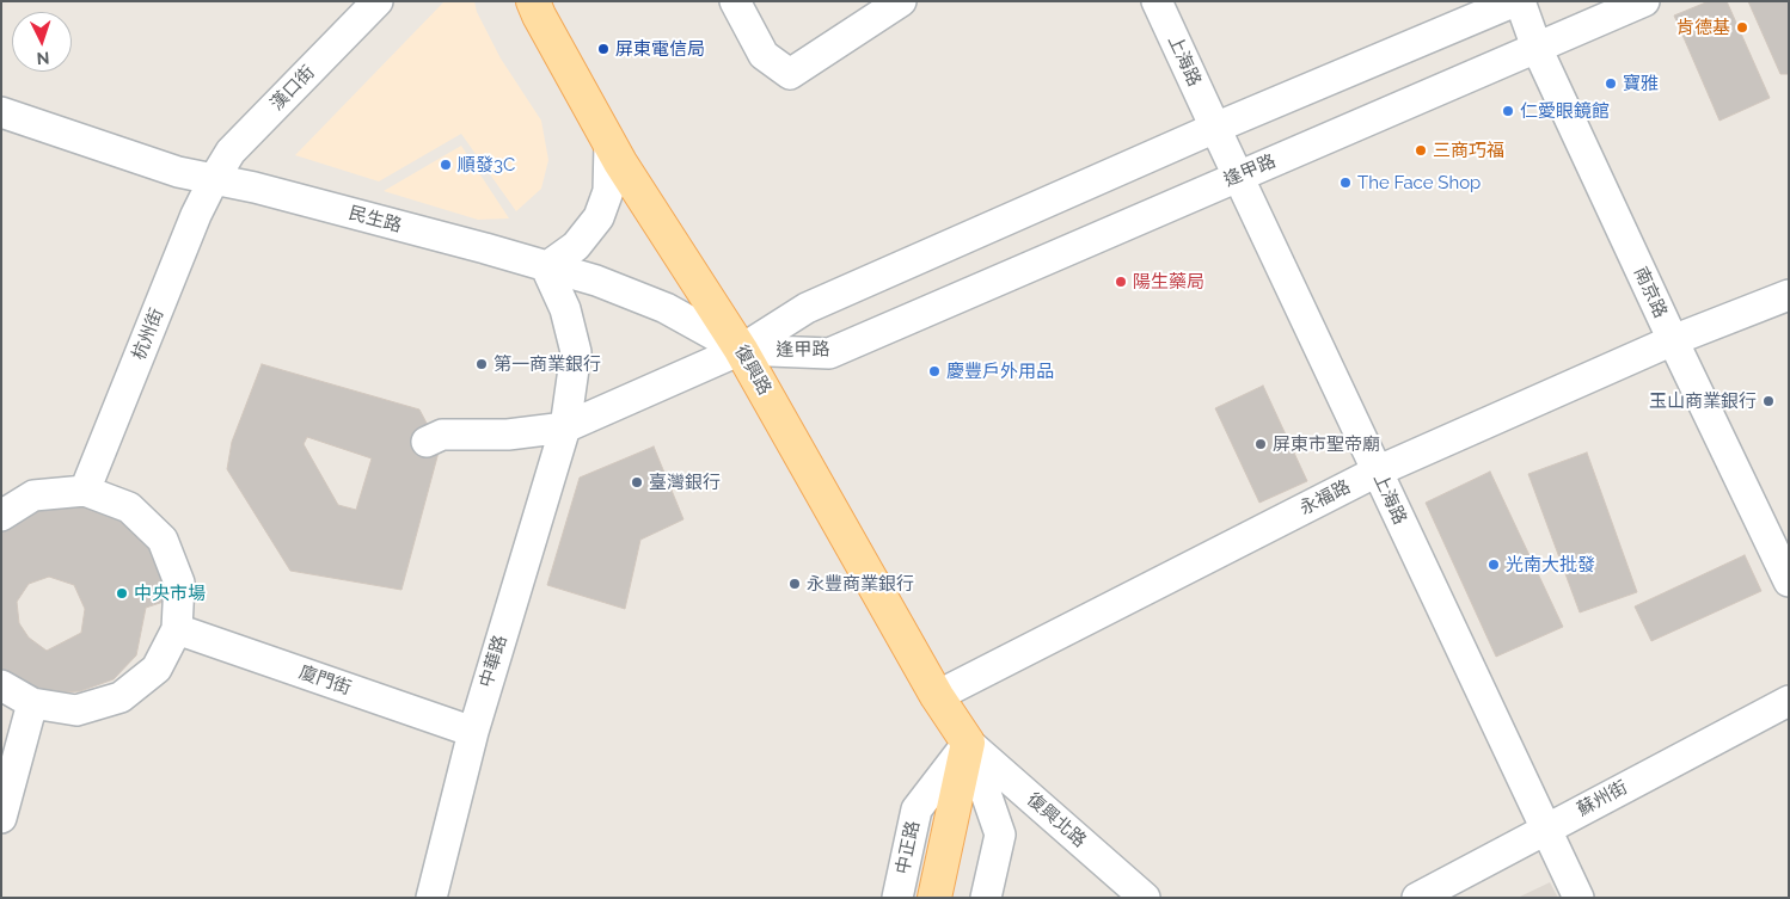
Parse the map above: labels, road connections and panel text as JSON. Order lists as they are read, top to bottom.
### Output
{
  "streets": {
    "main road": ["復興路", "中正路"],
    "street": [
      "上海路",
      "漢口街",
      "逢甲路",
      "民生路",
      "南京路",
      "杭州街",
      "永福路",
      "中華路",
      "廈門街",
      "蘇州街",
      "復興北路"
    ]
  },
  "crossings": [
    ["上海路", "逢甲路"],
    ["上海路", "永福路"],
    ["上海路", "蘇州街"],
    ["漢口街", "民生路"],
    ["漢口街", "杭州街"],
    ["逢甲路", "民生路"],
    ["逢甲路", "南京路"],
    ["逢甲路", "復興路"],
    ["民生路", "杭州街"],
    ["民生路", "復興路"],
    ["民生路", "中華路"],
    ["南京路", "永福路"],
    ["復興路", "永福路"],
    ["復興路", "復興北路"],
    ["復興路", "中正路"],
    ["中華路", "廈門街"],
    ["復興北路", "中正路"]
  ],
  "places": [
    "肯德基",
    "屏東電信局",
    "寶雅",
    "仁愛眼鏡館",
    "三商巧福",
    "順發3C",
    "The Face Shop",
    "陽生藥局",
    "第一商業銀行",
    "慶豐戶外用品",
    "玉山商業銀行",
    "屏東市聖帝廟",
    "臺灣銀行",
    "光南大批發",
    "永豐商業銀行",
    "中央市場"
  ],
  "north": "bottom"
}
